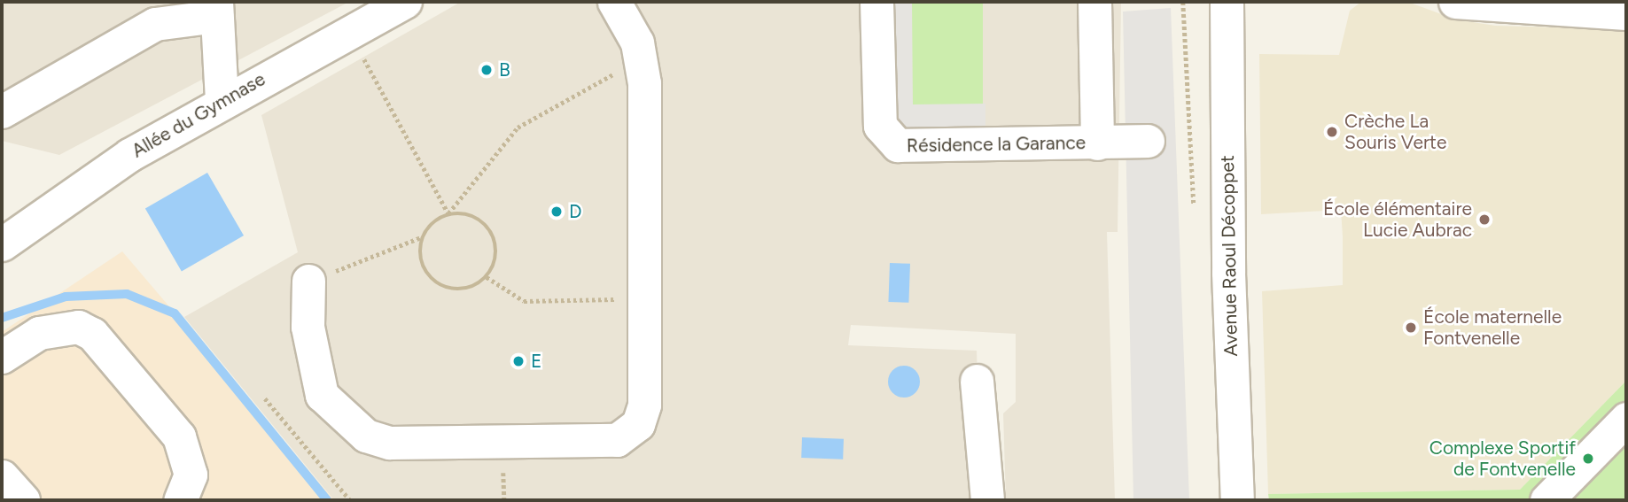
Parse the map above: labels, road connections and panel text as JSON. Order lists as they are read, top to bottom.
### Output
{
  "streets": {
    "street": ["Allée du Gymnase", "Résidence la Garance", "Avenue Raoul Décoppet"]
  },
  "places": [
    "B",
    "Crèche La Souris Verte",
    "D",
    "École élémentaire Lucie Aubrac",
    "École maternelle Fontvenelle",
    "E",
    "Complexe Sportif de Fontvenelle"
  ]
}
